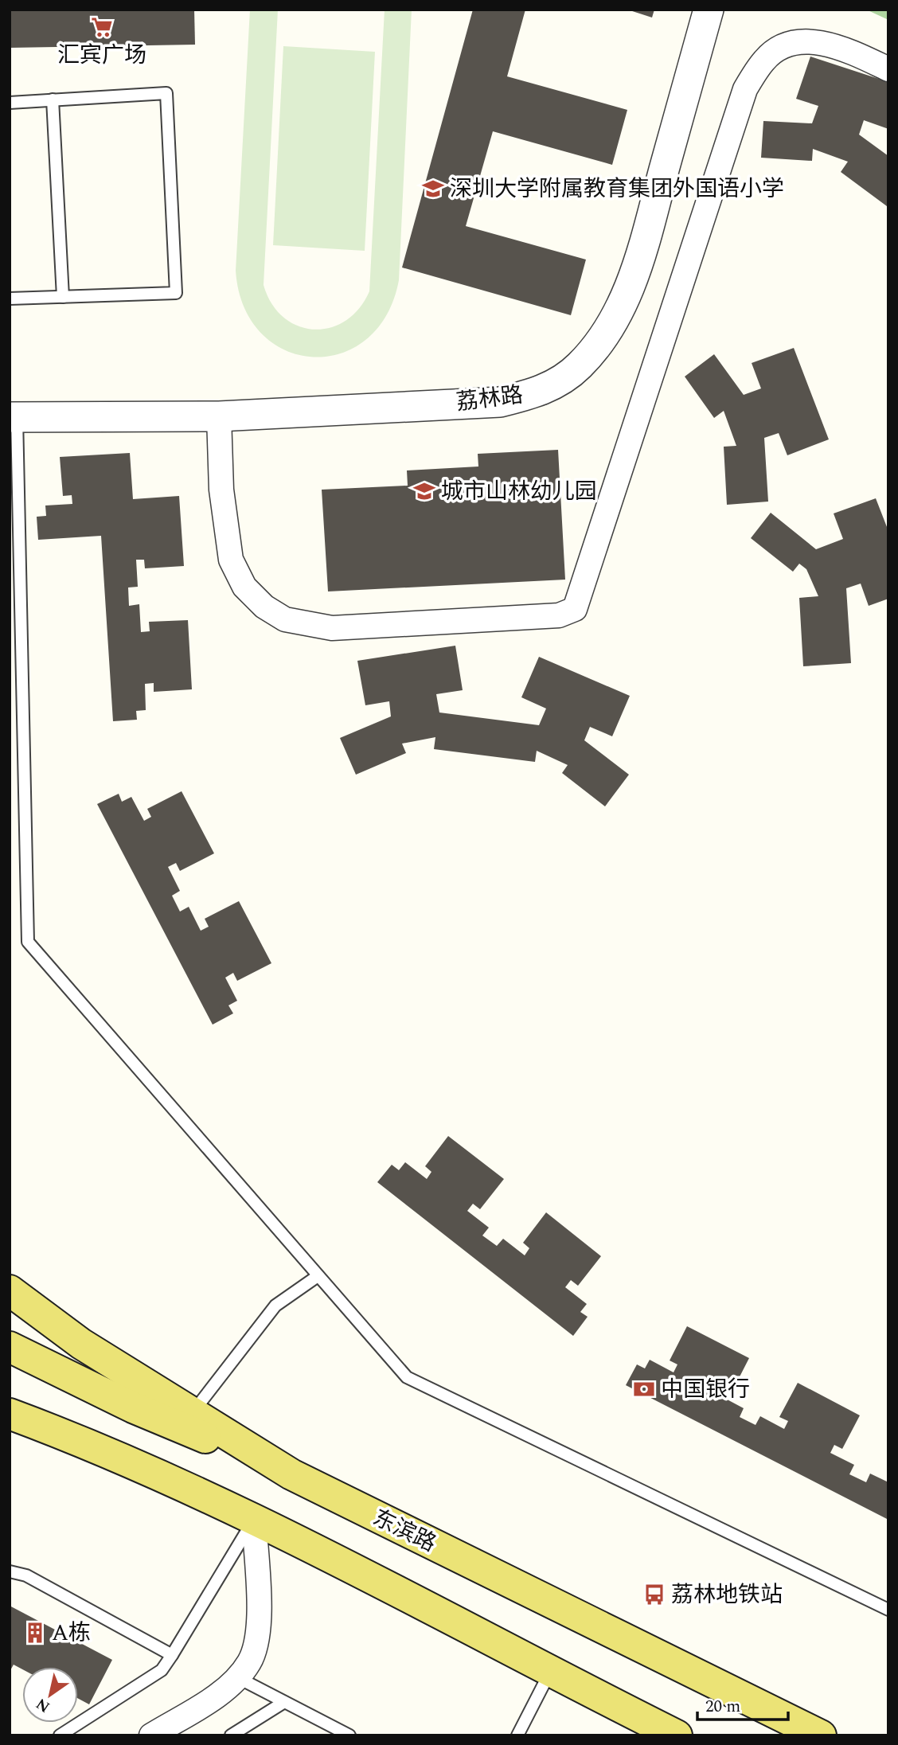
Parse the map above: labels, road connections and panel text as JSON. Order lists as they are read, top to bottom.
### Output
{
  "streets": {
    "main road": ["东滨路"],
    "street": ["荔林路"]
  },
  "places": {
    "supermarket": ["汇宾广场"],
    "school or university": ["深圳大学附属教育集团外国语小学", "城市山林幼儿园"],
    "bank": ["中国银行"],
    "bus stop": ["荔林地铁站"],
    "building": ["A栋"]
  },
  "scale_bar": "20 m",
  "north": "bottom left"
}
